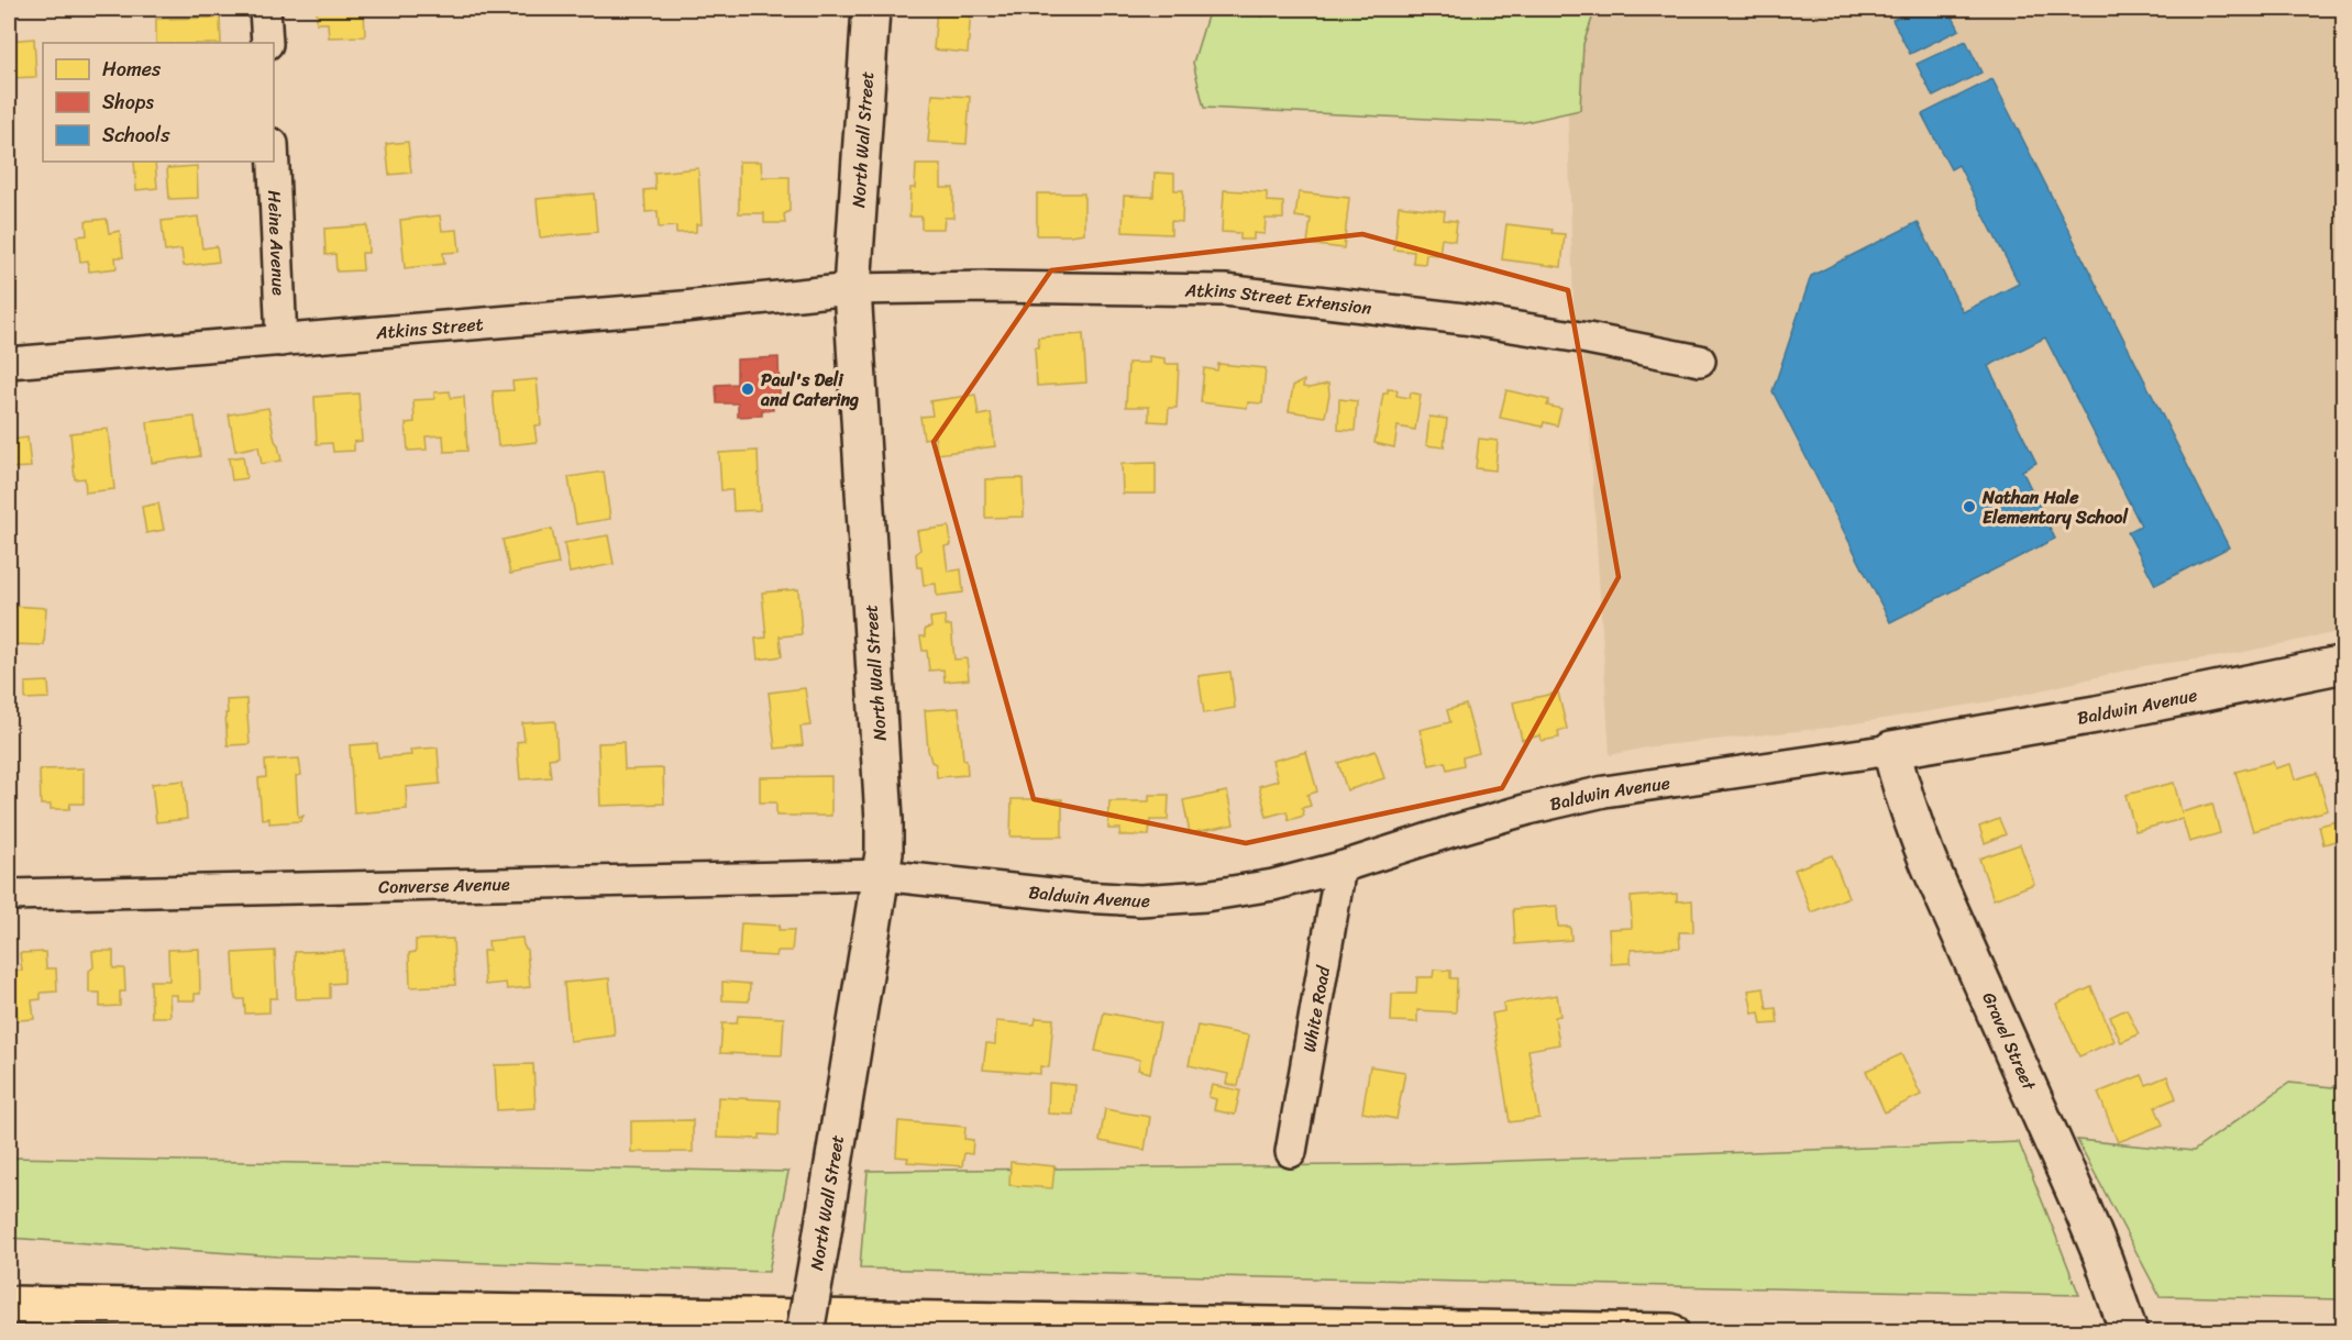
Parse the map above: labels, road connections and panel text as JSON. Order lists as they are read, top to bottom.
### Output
{
  "streets": {
    "street": [
      "North Wall Street",
      "Heine Avenue",
      "Atkins Street Extension",
      "Atkins Street",
      "Baldwin Avenue",
      "Converse Avenue",
      "White Road",
      "Gravel Street"
    ]
  },
  "crossings": [
    ["North Wall Street", "Atkins Street Extension"],
    ["North Wall Street", "Atkins Street"],
    ["North Wall Street", "Baldwin Avenue"],
    ["North Wall Street", "Converse Avenue"],
    ["Heine Avenue", "Atkins Street"],
    ["Atkins Street Extension", "Atkins Street"],
    ["Baldwin Avenue", "Converse Avenue"],
    ["Baldwin Avenue", "White Road"],
    ["Baldwin Avenue", "Gravel Street"]
  ],
  "places": ["Paul's Deli and Catering", "Nathan Hale Elementary School"],
  "legend": ["Homes", "Shops", "Schools"]
}
